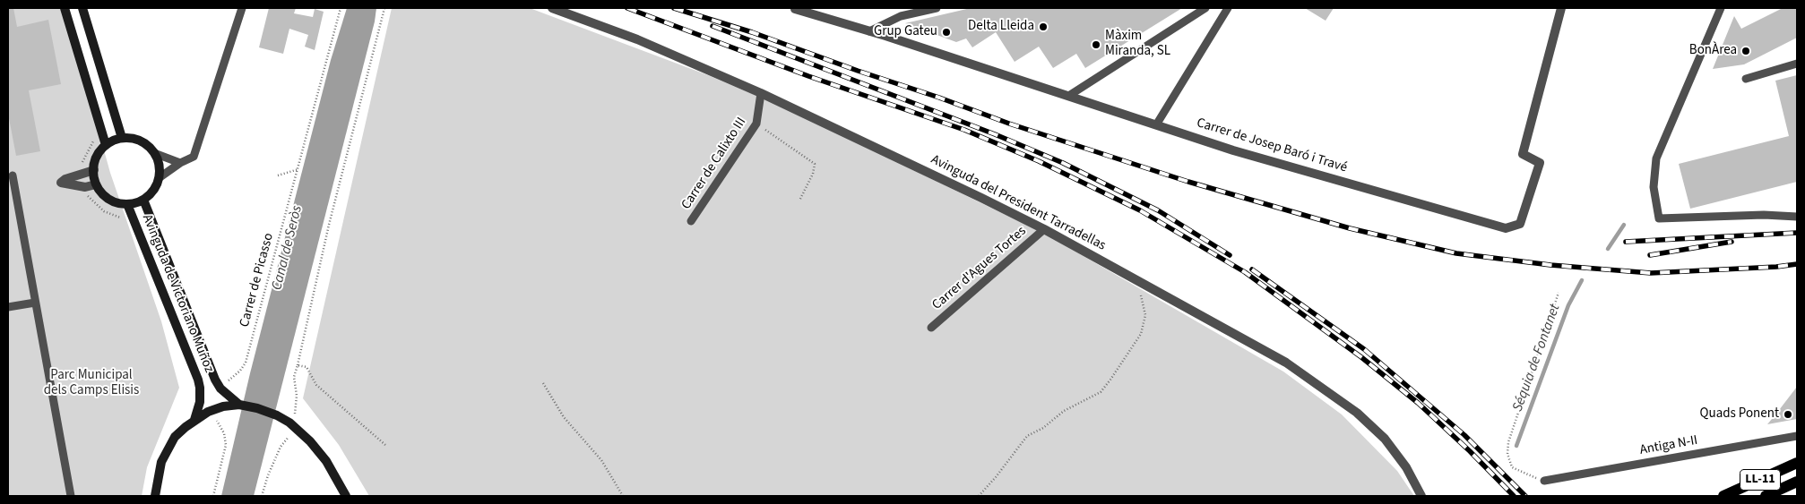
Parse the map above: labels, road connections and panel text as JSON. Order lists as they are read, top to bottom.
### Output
{
  "streets": {
    "main road": ["Avinguda de Victoriano Muñoz", "LL-11"],
    "street": ["Carrer de Josep Baró i Travé", "Avinguda del President Tarradellas"],
    "lane": ["Carrer de Calixto III", "Carrer d'Agues Tortes", "Antiga N-II"],
    "path": ["Carrer de Picasso"]
  },
  "crossings": [
    ["Carrer de Calixto III", "Avinguda del President Tarradellas"],
    ["Avinguda del President Tarradellas", "Carrer d'Agues Tortes"],
    ["Carrer de Picasso", "Avinguda de Victoriano Muñoz"]
  ],
  "water": ["Canal de Seròs", "Séquia de Fontanet"],
  "parks": ["Parc Municipal dels Camps Elisis"],
  "places": [
    "Delta Lleida",
    "Grup Gateu",
    "Màxim Miranda, SL",
    "BonÀrea",
    "Quads Ponent"
  ]
}
